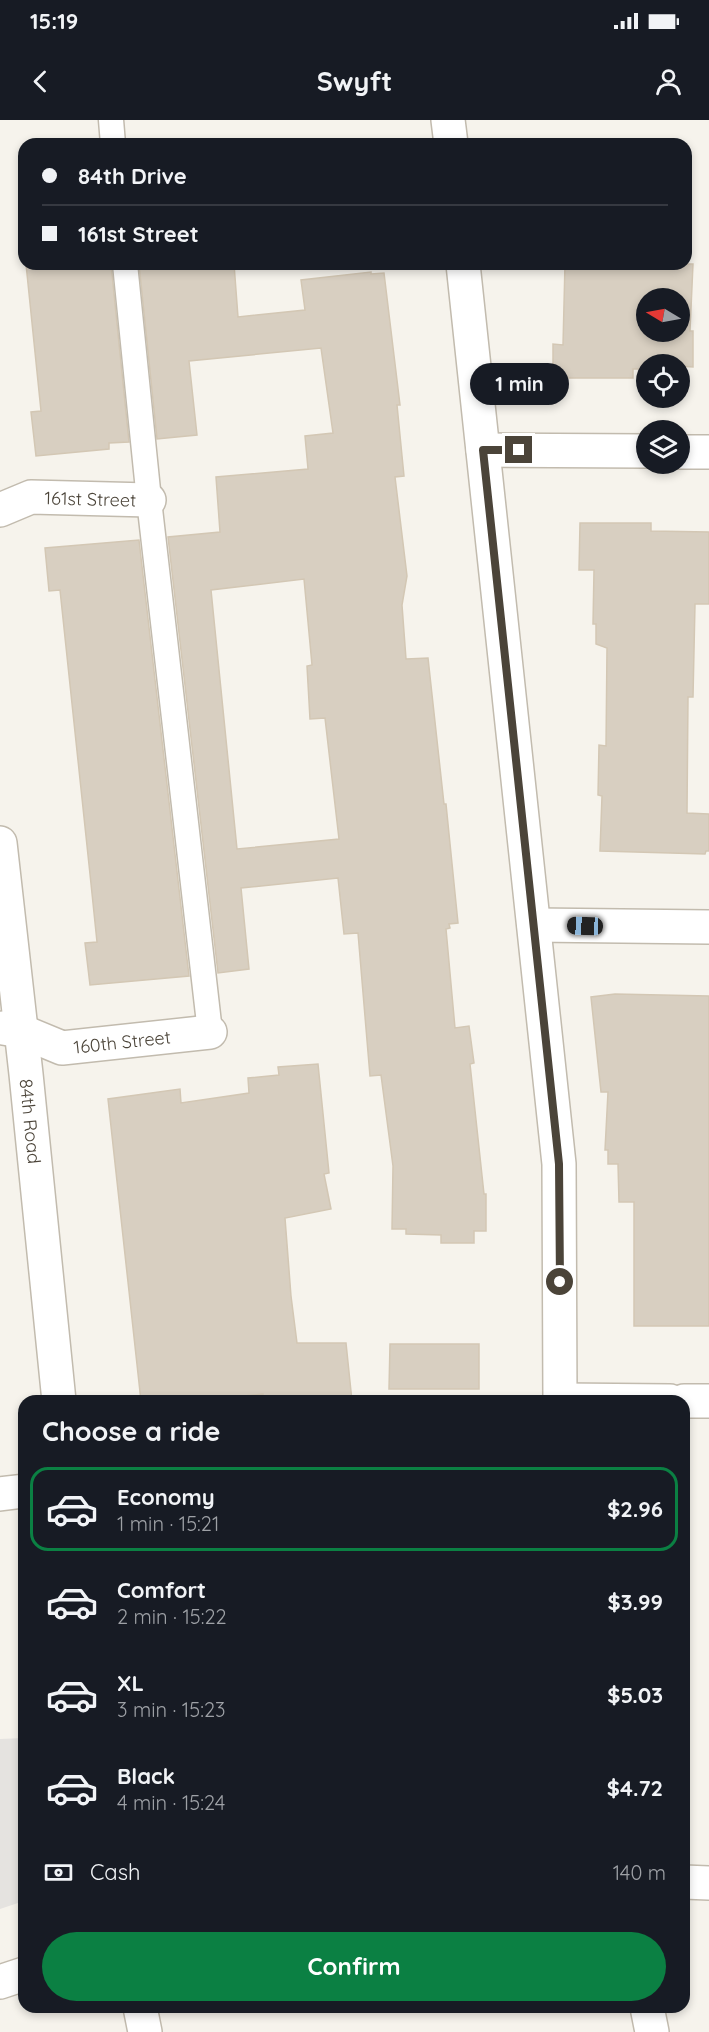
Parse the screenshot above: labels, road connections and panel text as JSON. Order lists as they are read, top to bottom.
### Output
{
  "streets": {
    "street": ["161st Street", "160th Street", "84th Road"]
  },
  "crossings": [
    ["160th Street", "84th Road"]
  ],
  "north": "left",
  "page": {
    "status": "15:19",
    "header": "Swyft",
    "banner": ["84th Drive", "161st Street"],
    "bubble": "1 min",
    "heading": "Choose a ride",
    "list": [
      {
        "name": "Economy",
        "note": "1 min · 15:21",
        "value": "$2.96"
      },
      {
        "name": "Comfort",
        "note": "2 min · 15:22",
        "value": "$3.99"
      },
      {
        "name": "XL",
        "note": "3 min · 15:23",
        "value": "$5.03"
      },
      {
        "name": "Black",
        "note": "4 min · 15:24",
        "value": "$4.72"
      }
    ],
    "pay": ["Cash", "140 m"],
    "buttons": "Confirm"
  }
}
